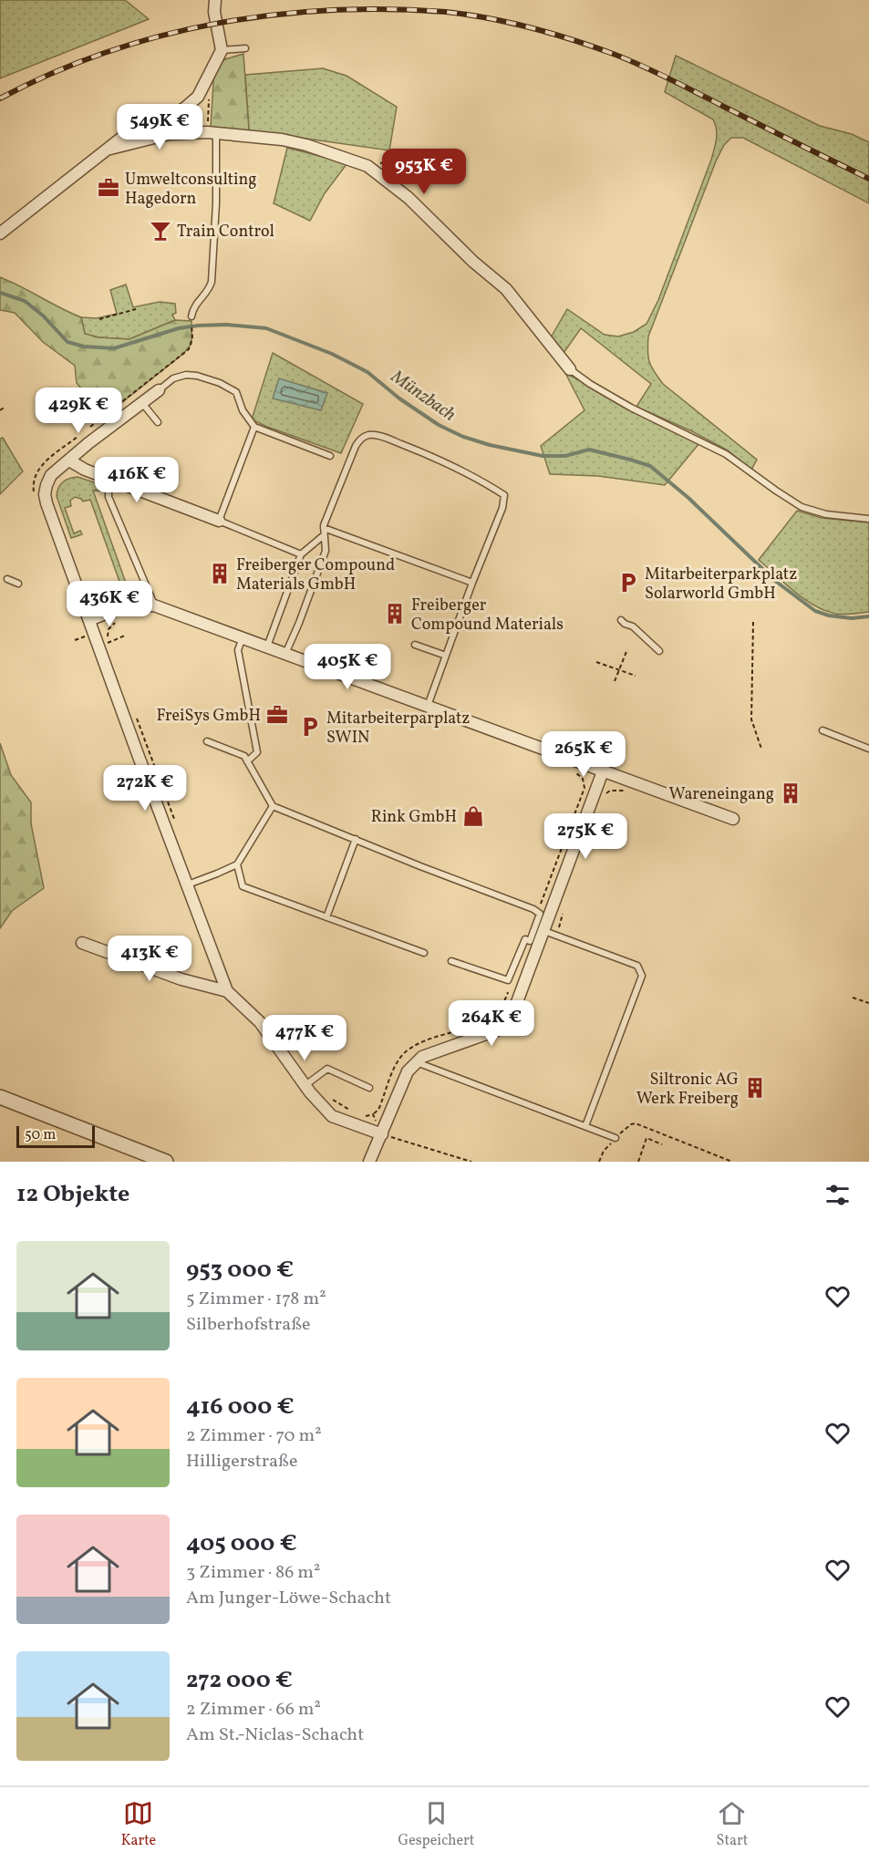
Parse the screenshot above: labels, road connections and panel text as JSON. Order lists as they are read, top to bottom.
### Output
{
  "water": ["Münzbach"],
  "places": {
    "office": ["Umweltconsulting Hagedorn", "FreiSys GmbH"],
    "bar": ["Train Control"],
    "building": [
      "Freiberger Compound Materials GmbH",
      "Freiberger Compound Materials",
      "Wareneingang",
      "Siltronic AG Werk Freiberg"
    ],
    "parking": ["Mitarbeiterparkplatz Solarworld GmbH", "Mitarbeiterparplatz SWIN"],
    "shop": ["Rink GmbH"]
  },
  "scale_bar": "50 m",
  "page": {
    "price": [
      "549K €",
      "953K €",
      "429K €",
      "416K €",
      "436K €",
      "405K €",
      "265K €",
      "272K €",
      "275K €",
      "413K €",
      "264K €",
      "477K €"
    ],
    "scale": "50 m",
    "heading": "12 Objekte",
    "list": [
      {
        "name": "953 000 €",
        "note": "5 Zimmer · 178 m² · Silberhofstraße"
      },
      {
        "name": "416 000 €",
        "note": "2 Zimmer · 70 m² · Hilligerstraße"
      },
      {
        "name": "405 000 €",
        "note": "3 Zimmer · 86 m² · Am Junger-Löwe-Schacht"
      },
      {
        "name": "272 000 €",
        "note": "2 Zimmer · 66 m² · Am St.-Niclas-Schacht"
      }
    ],
    "tabs": ["Karte", "Gespeichert", "Start"]
  }
}
